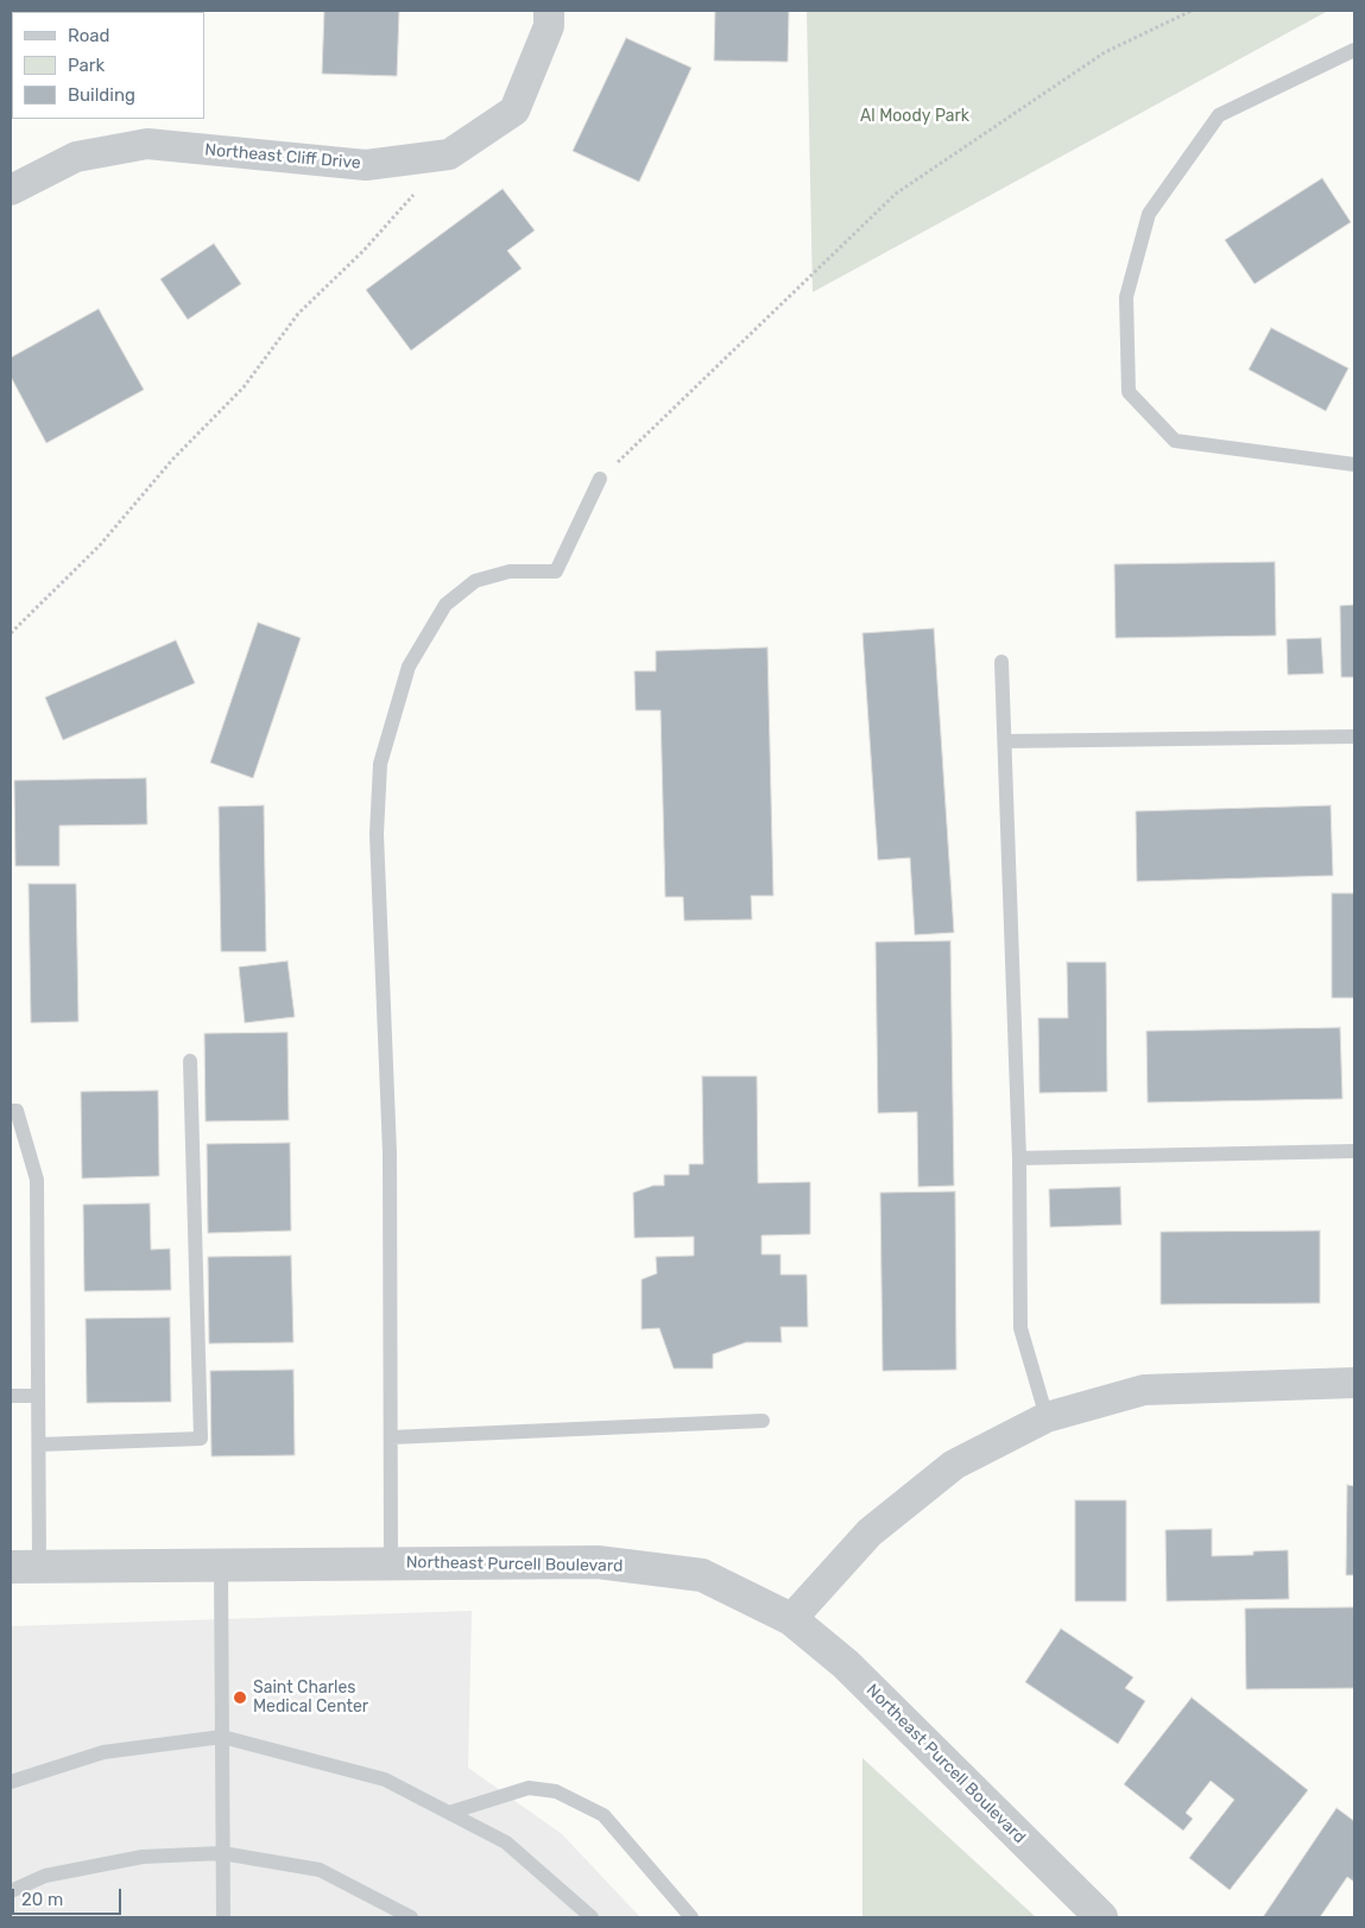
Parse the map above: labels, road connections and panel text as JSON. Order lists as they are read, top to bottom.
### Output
{
  "streets": {
    "street": ["Northeast Cliff Drive", "Northeast Purcell Boulevard"]
  },
  "parks": ["Al Moody Park"],
  "places": ["Saint Charles Medical Center"],
  "legend": ["Road", "Park", "Building"],
  "scale_bar": "20 m"
}
